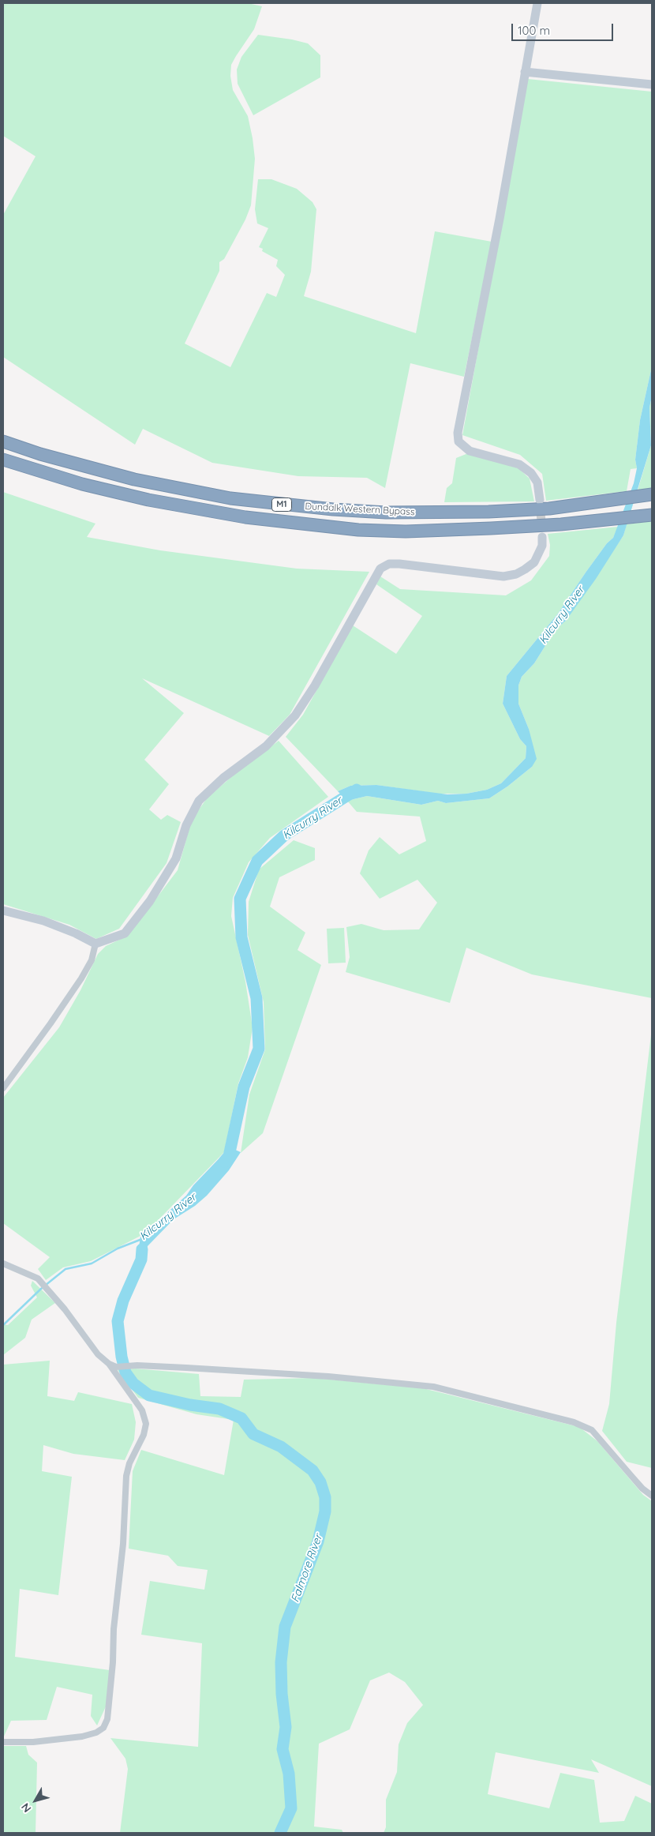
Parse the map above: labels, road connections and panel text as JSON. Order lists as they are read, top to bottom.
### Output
{
  "streets": {
    "highway": ["M1", "Dundalk Western Bypass"]
  },
  "water": ["Kilcurry River", "Falmore River"],
  "scale_bar": "100 m",
  "north": "bottom left"
}
